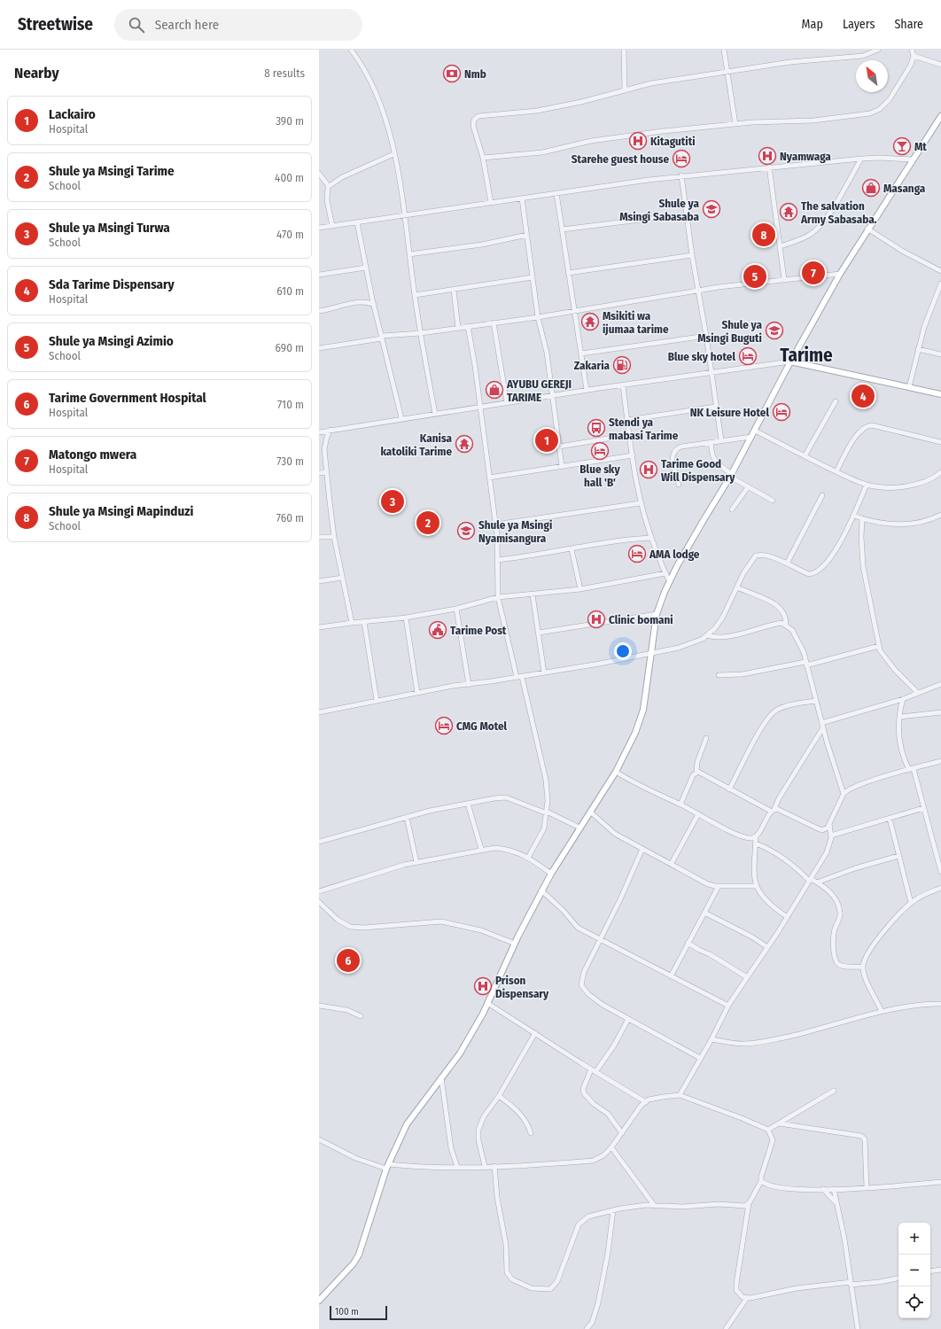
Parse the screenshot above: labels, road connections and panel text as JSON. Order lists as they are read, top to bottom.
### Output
{
  "districts": ["Tarime"],
  "places": {
    "bank": ["Nmb"],
    "hospital": [
      "Kitagutiti",
      "Nyamwaga",
      "Tarime Good Will Dispensary",
      "Clinic bomani",
      "Prison Dispensary"
    ],
    "bar": ["Mt"],
    "hotel": [
      "Starehe guest house",
      "Blue sky hotel",
      "NK Leisure Hotel",
      "Blue sky hall 'B'",
      "AMA lodge",
      "CMG Motel"
    ],
    "shop": ["Masanga", "AYUBU GEREJI TARIME"],
    "school or university": ["Shule ya Msingi Sabasaba", "Shule ya Msingi Buguti", "Shule ya Msingi Nyamisangura"],
    "temple": ["The salvation Army Sabasaba.", "Msikiti wa ijumaa tarime", "Kanisa katoliki Tarime"],
    "fuel station": ["Zakaria"],
    "bus stop": ["Stendi ya mabasi Tarime"],
    "public building": ["Tarime Post"]
  },
  "scale_bar": "100 m",
  "north": "top left",
  "page": {
    "header": "Streetwise",
    "search": "Search here",
    "nav": ["Map", "Layers", "Share"],
    "heading": ["Nearby", "8 results"],
    "list": [
      {
        "mark": "1",
        "name": "Lackairo",
        "note": "Hospital",
        "value": "390 m"
      },
      {
        "mark": "2",
        "name": "Shule ya Msingi Tarime",
        "note": "School",
        "value": "400 m"
      },
      {
        "mark": "3",
        "name": "Shule ya Msingi Turwa",
        "note": "School",
        "value": "470 m"
      },
      {
        "mark": "4",
        "name": "Sda Tarime Dispensary",
        "note": "Hospital",
        "value": "610 m"
      },
      {
        "mark": "5",
        "name": "Shule ya Msingi Azimio",
        "note": "School",
        "value": "690 m"
      },
      {
        "mark": "6",
        "name": "Tarime Government Hospital",
        "note": "Hospital",
        "value": "710 m"
      },
      {
        "mark": "7",
        "name": "Matongo mwera",
        "note": "Hospital",
        "value": "730 m"
      },
      {
        "mark": "8",
        "name": "Shule ya Msingi Mapinduzi",
        "note": "School",
        "value": "760 m"
      }
    ],
    "pins": [
      "8",
      "7",
      "5",
      "4",
      "1",
      "3",
      "2",
      "6"
    ],
    "map_buttons": ["+", "−"],
    "scale": "100 m"
  }
}
